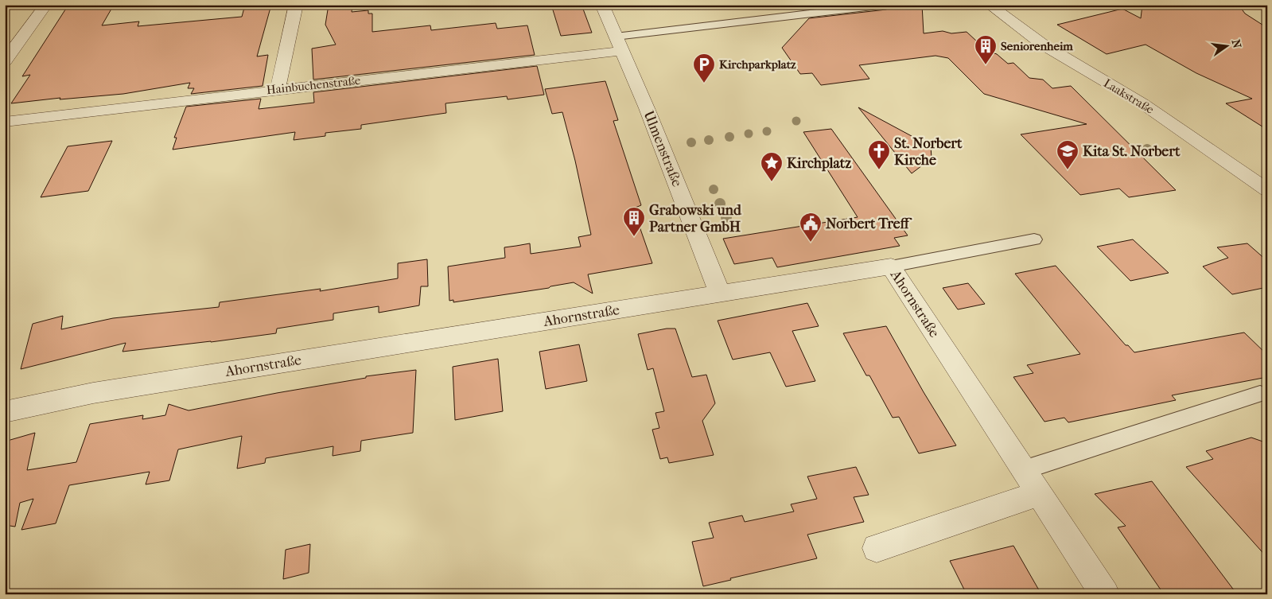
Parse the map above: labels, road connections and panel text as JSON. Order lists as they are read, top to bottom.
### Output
{
  "streets": {
    "street": [
      "Hainbuchenstraße",
      "Laakstraße",
      "Ulmenstraße",
      "Ahornstraße"
    ]
  },
  "crossings": [
    ["Hainbuchenstraße", "Ulmenstraße"],
    ["Ulmenstraße", "Ahornstraße"]
  ],
  "places": {
    "building": ["Seniorenheim", "Grabowski und Partner GmbH"],
    "parking": ["Kirchparkplatz"],
    "church": ["St. Norbert Kirche"],
    "school or university": ["Kita St. Norbert"],
    "place": ["Kirchplatz"],
    "public building": ["Norbert Treff"]
  },
  "north": "right"
}
